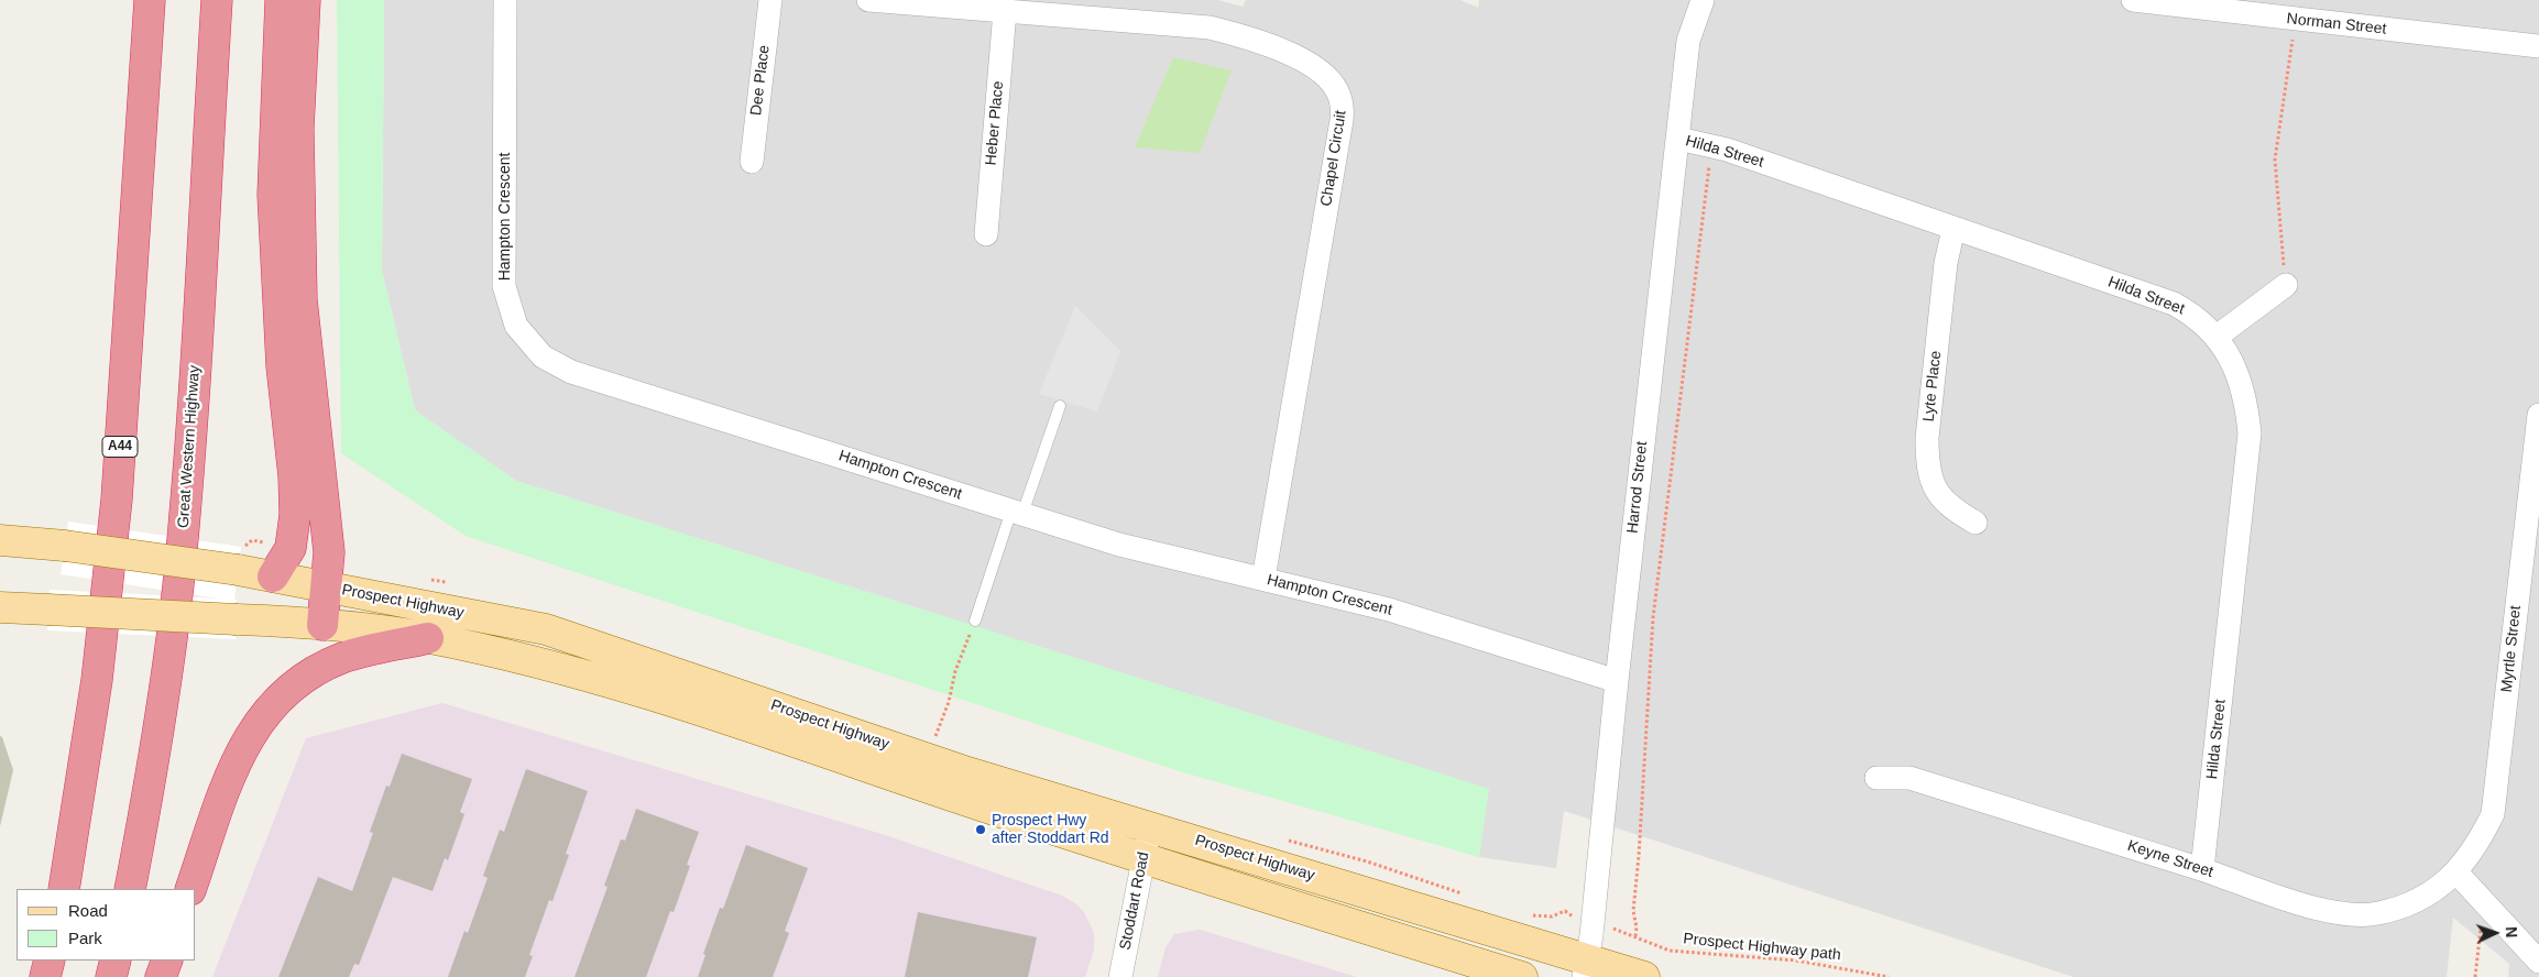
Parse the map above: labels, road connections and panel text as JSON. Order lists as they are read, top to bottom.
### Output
{
  "streets": {
    "highway": ["A44", "Great Western Highway"],
    "main road": ["Prospect Highway"],
    "street": [
      "Norman Street",
      "Dee Place",
      "Heber Place",
      "Hilda Street",
      "Chapel Circuit",
      "Hampton Crescent",
      "Lyte Place",
      "Harrod Street",
      "Myrtle Street",
      "Keyne Street",
      "Stoddart Road"
    ],
    "path": ["Prospect Highway path"]
  },
  "crossings": [
    ["Heber Place", "Chapel Circuit"],
    ["Hilda Street", "Lyte Place"],
    ["Hilda Street", "Harrod Street"],
    ["Hilda Street", "Keyne Street"],
    ["Hilda Street", "Prospect Highway path"],
    ["Chapel Circuit", "Hampton Crescent"],
    ["Hampton Crescent", "Harrod Street"],
    ["Harrod Street", "Prospect Highway"],
    ["Prospect Highway", "Stoddart Road"],
    ["Myrtle Street", "Keyne Street"]
  ],
  "places": ["Prospect Hwy after Stoddart Rd"],
  "legend": ["Road", "Park"],
  "north": "right"
}
